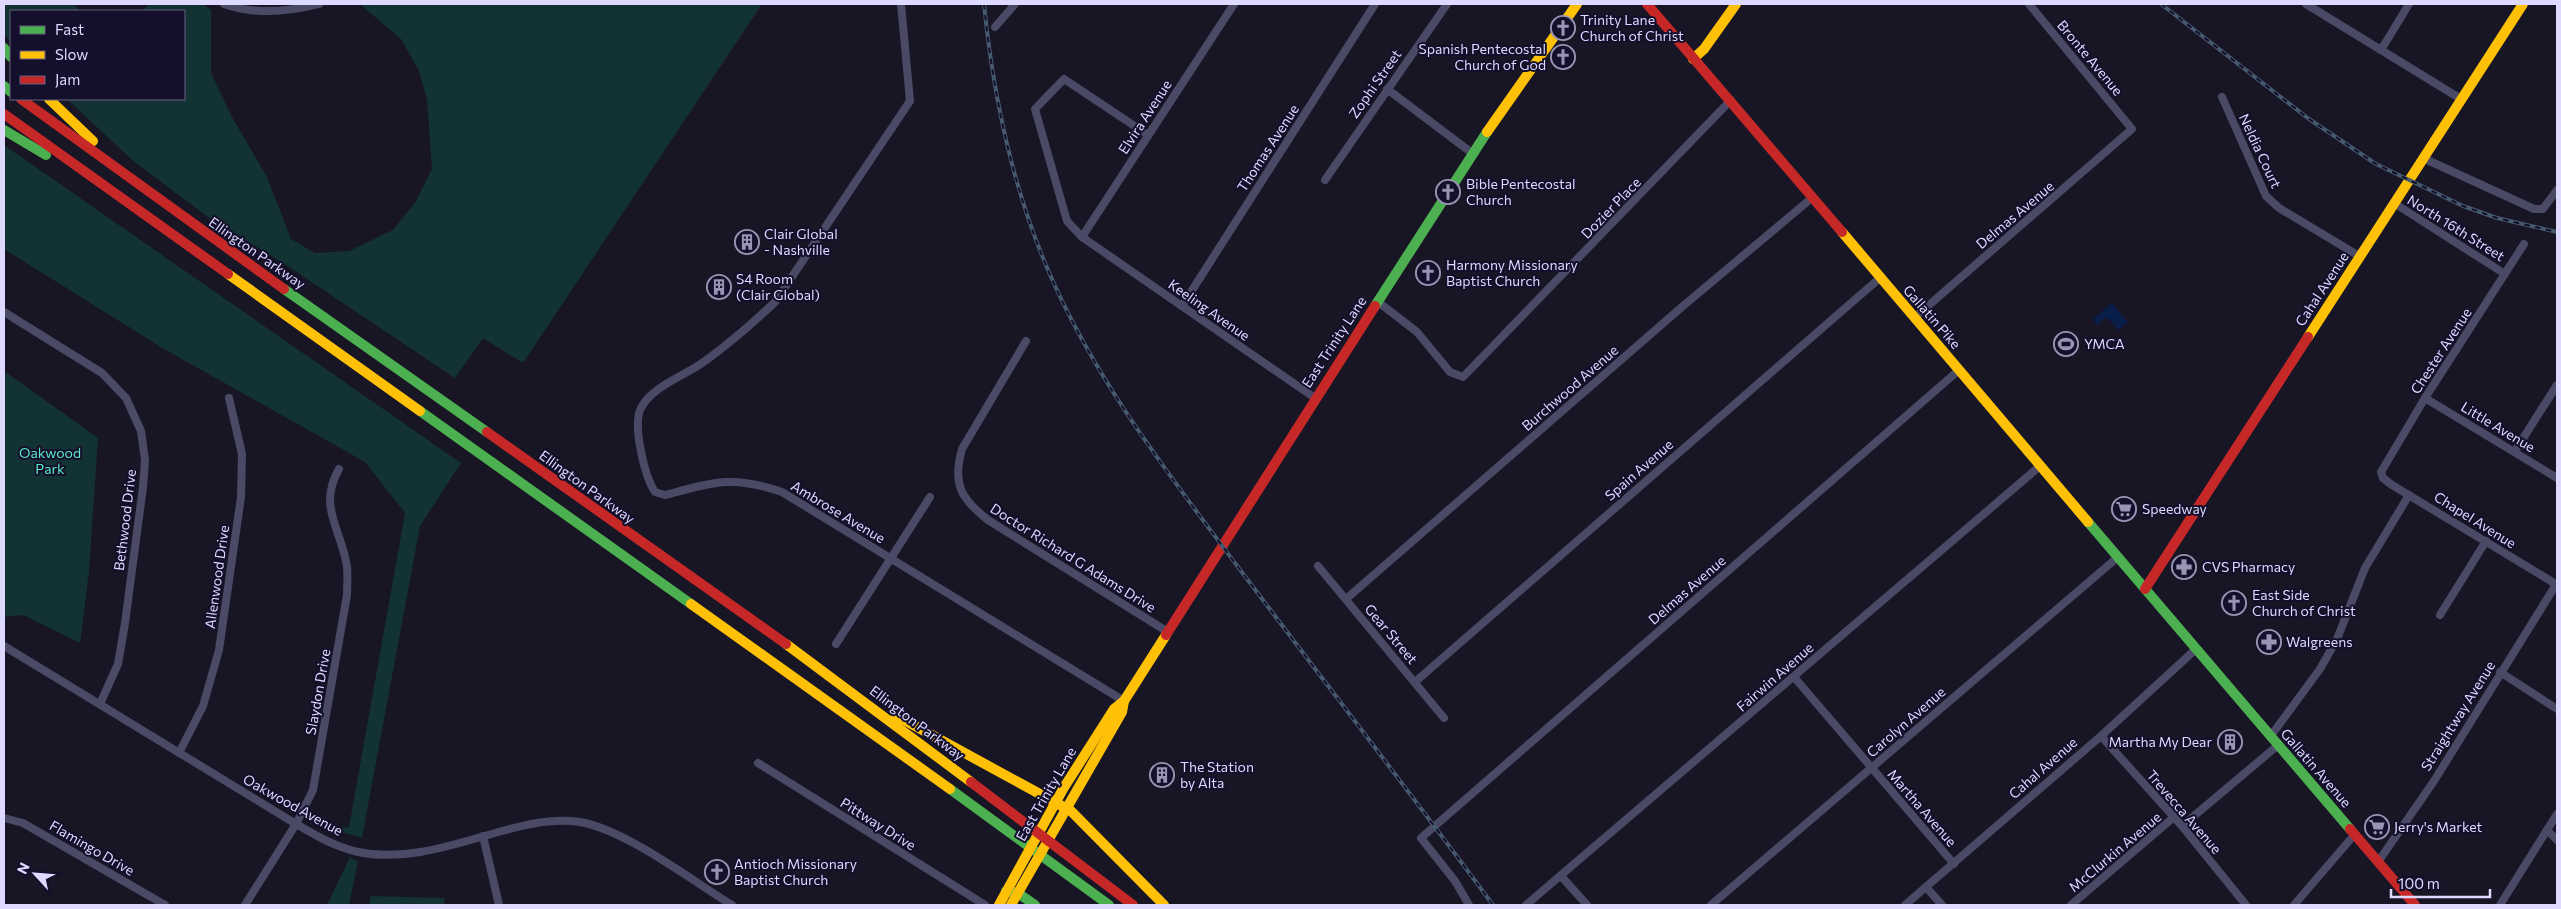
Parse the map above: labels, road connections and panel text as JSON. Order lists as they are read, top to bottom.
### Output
{
  "streets": {
    "main road": [
      "Ellington Parkway",
      "Cahal Avenue",
      "Gallatin Pike",
      "East Trinity Lane",
      "Gallatin Avenue"
    ],
    "street": [
      "Bronte Avenue",
      "Zophi Street",
      "Elvira Avenue",
      "Thomas Avenue",
      "Neldia Court",
      "Dozier Place",
      "Delmas Avenue",
      "North 16th Street",
      "Keeling Avenue",
      "Chester Avenue",
      "Burchwood Avenue",
      "Little Avenue",
      "Spain Avenue",
      "Ambrose Avenue",
      "Bethwood Drive",
      "Chapel Avenue",
      "Doctor Richard G Adams Drive",
      "Allenwood Drive",
      "Gear Street",
      "Fairwin Avenue",
      "Slaydon Drive",
      "Straightway Avenue",
      "Carolyn Avenue",
      "Oakwood Avenue",
      "Martha Avenue",
      "Trevecca Avenue",
      "Pittway Drive",
      "Flamingo Drive",
      "McClurkin Avenue"
    ]
  },
  "crossings": [
    ["Bronte Avenue", "Delmas Avenue"],
    ["Elvira Avenue", "Keeling Avenue"],
    ["Thomas Avenue", "Keeling Avenue"],
    ["Neldia Court", "Cahal Avenue"],
    ["Dozier Place", "Gallatin Pike"],
    ["Dozier Place", "East Trinity Lane"],
    ["Delmas Avenue", "Gallatin Pike"],
    ["North 16th Street", "Cahal Avenue"],
    ["North 16th Street", "Chester Avenue"],
    ["Cahal Avenue", "Gallatin Pike"],
    ["Cahal Avenue", "Gallatin Avenue"],
    ["Cahal Avenue", "Martha Avenue"],
    ["Cahal Avenue", "Trevecca Avenue"],
    ["Keeling Avenue", "East Trinity Lane"],
    ["Gallatin Pike", "Burchwood Avenue"],
    ["Gallatin Pike", "Spain Avenue"],
    ["Gallatin Pike", "Fairwin Avenue"],
    ["Gallatin Pike", "Carolyn Avenue"],
    ["Gallatin Pike", "Gallatin Avenue"],
    ["East Trinity Lane", "Ambrose Avenue"],
    ["East Trinity Lane", "Doctor Richard G Adams Drive"],
    ["Chester Avenue", "Little Avenue"],
    ["Chester Avenue", "Chapel Avenue"],
    ["Burchwood Avenue", "Gear Street"],
    ["Spain Avenue", "Gear Street"],
    ["Bethwood Drive", "Oakwood Avenue"],
    ["Chapel Avenue", "Straightway Avenue"],
    ["Allenwood Drive", "Oakwood Avenue"],
    ["Fairwin Avenue", "Martha Avenue"],
    ["Slaydon Drive", "Oakwood Avenue"],
    ["Straightway Avenue", "Gallatin Avenue"],
    ["Carolyn Avenue", "Martha Avenue"],
    ["Gallatin Avenue", "McClurkin Avenue"],
    ["Trevecca Avenue", "McClurkin Avenue"]
  ],
  "parks": ["Oakwood Park"],
  "places": {
    "church": [
      "Trinity Lane Church of Christ",
      "Spanish Pentecostal Church of God",
      "Bible Pentecostal Church",
      "Harmony Missionary Baptist Church",
      "East Side Church of Christ",
      "Antioch Missionary Baptist Church"
    ],
    "building": [
      "Clair Global - Nashville",
      "S4 Room (Clair Global)",
      "Martha My Dear",
      "The Station by Alta"
    ],
    "sports": ["YMCA"],
    "supermarket": ["Speedway", "Jerry's Market"],
    "pharmacy": ["CVS Pharmacy", "Walgreens"]
  },
  "legend": ["Fast", "Slow", "Jam"],
  "scale_bar": "100 m",
  "north": "top left"
}
